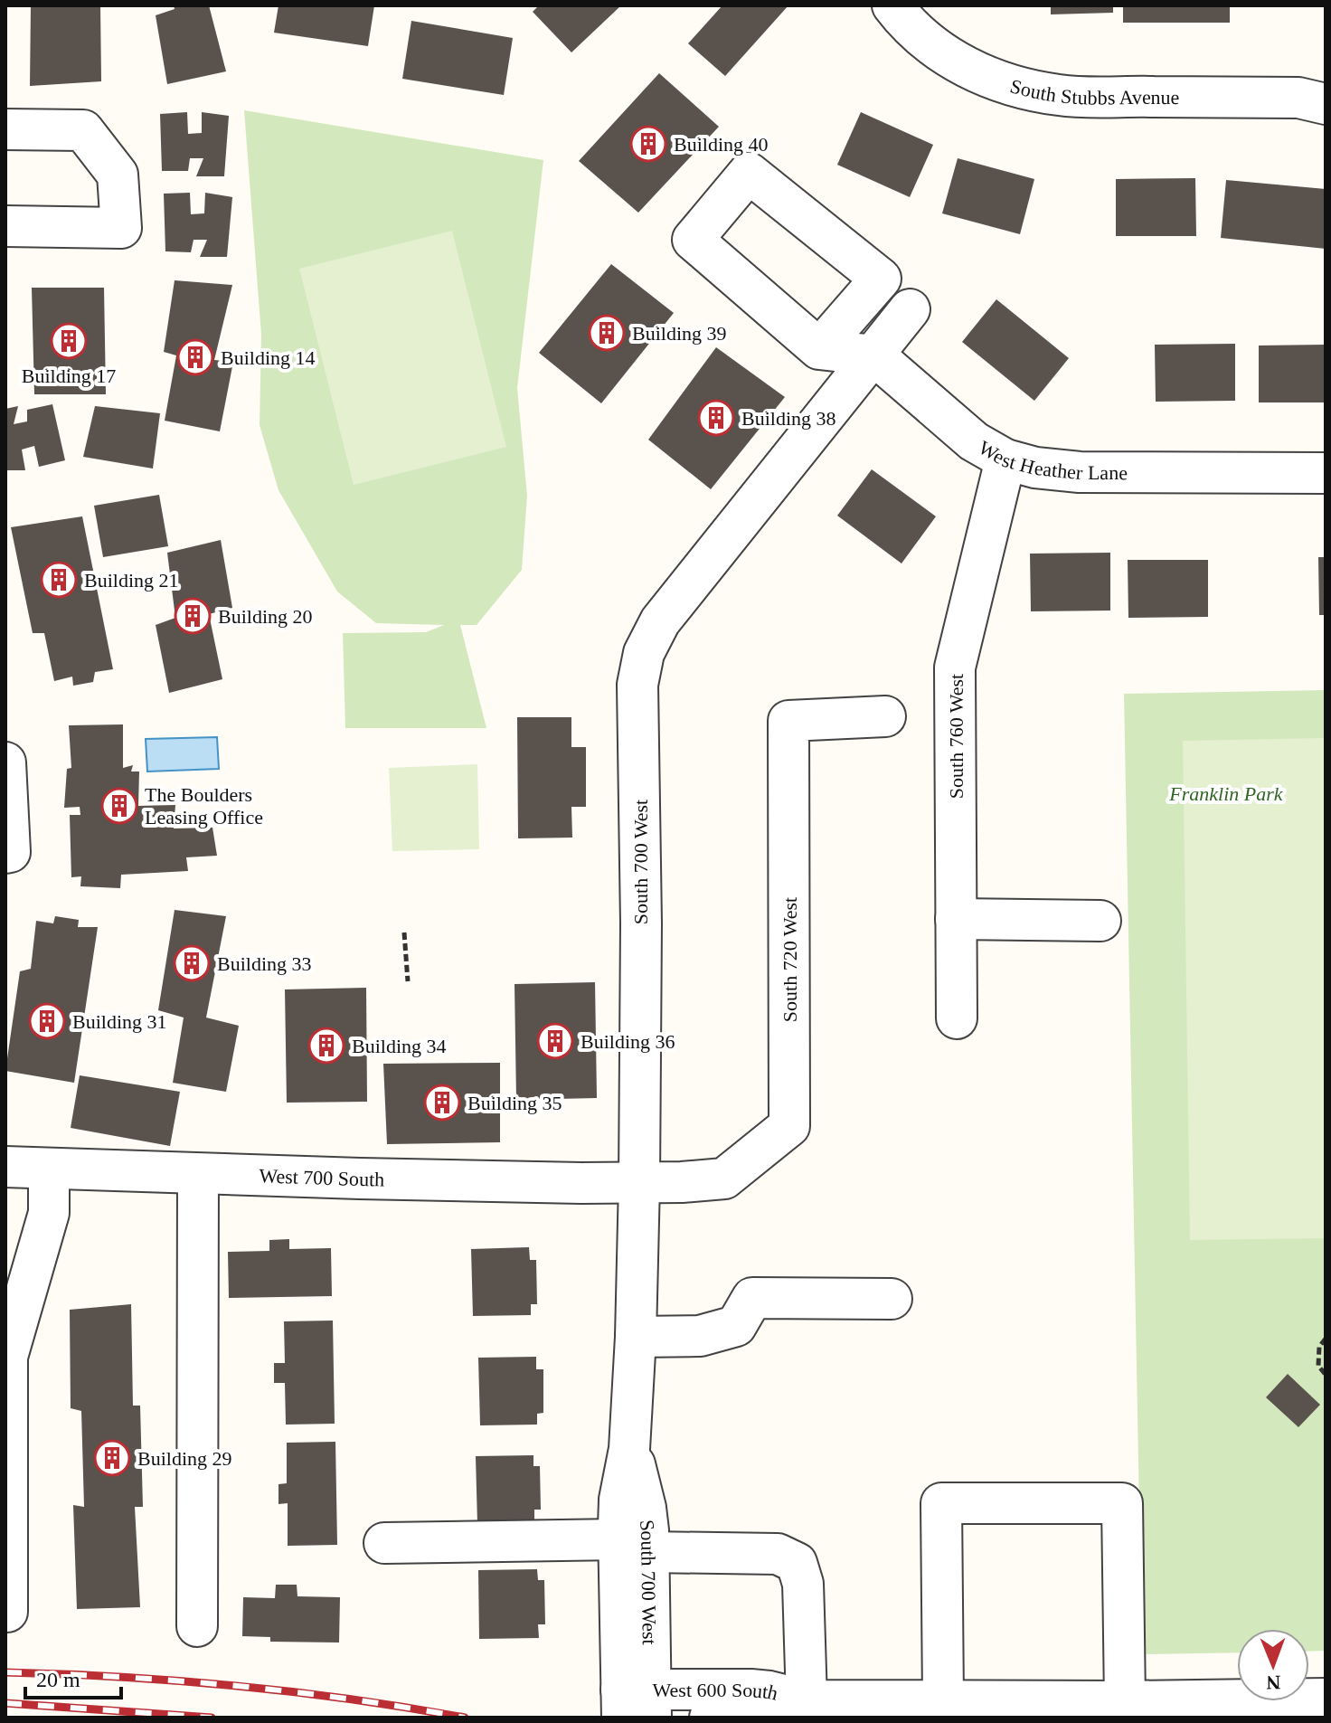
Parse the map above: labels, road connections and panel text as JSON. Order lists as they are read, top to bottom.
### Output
{
  "streets": {
    "street": [
      "South Stubbs Avenue",
      "West Heather Lane",
      "South 760 West",
      "South 700 West",
      "South 720 West",
      "West 700 South",
      "West 600 South"
    ]
  },
  "crossings": [
    ["West Heather Lane", "South 760 West"],
    ["West Heather Lane", "South 700 West"],
    ["South 700 West", "South 720 West"],
    ["South 700 West", "West 700 South"],
    ["South 700 West", "West 600 South"],
    ["South 720 West", "West 700 South"]
  ],
  "parks": ["Franklin Park"],
  "places": {
    "building": [
      "Building 40",
      "Building 39",
      "Building 17",
      "Building 14",
      "Building 38",
      "Building 21",
      "Building 20",
      "The Boulders Leasing Office",
      "Building 33",
      "Building 31",
      "Building 36",
      "Building 34",
      "Building 35",
      "Building 29"
    ]
  },
  "scale_bar": "20 m",
  "north": "bottom"
}
